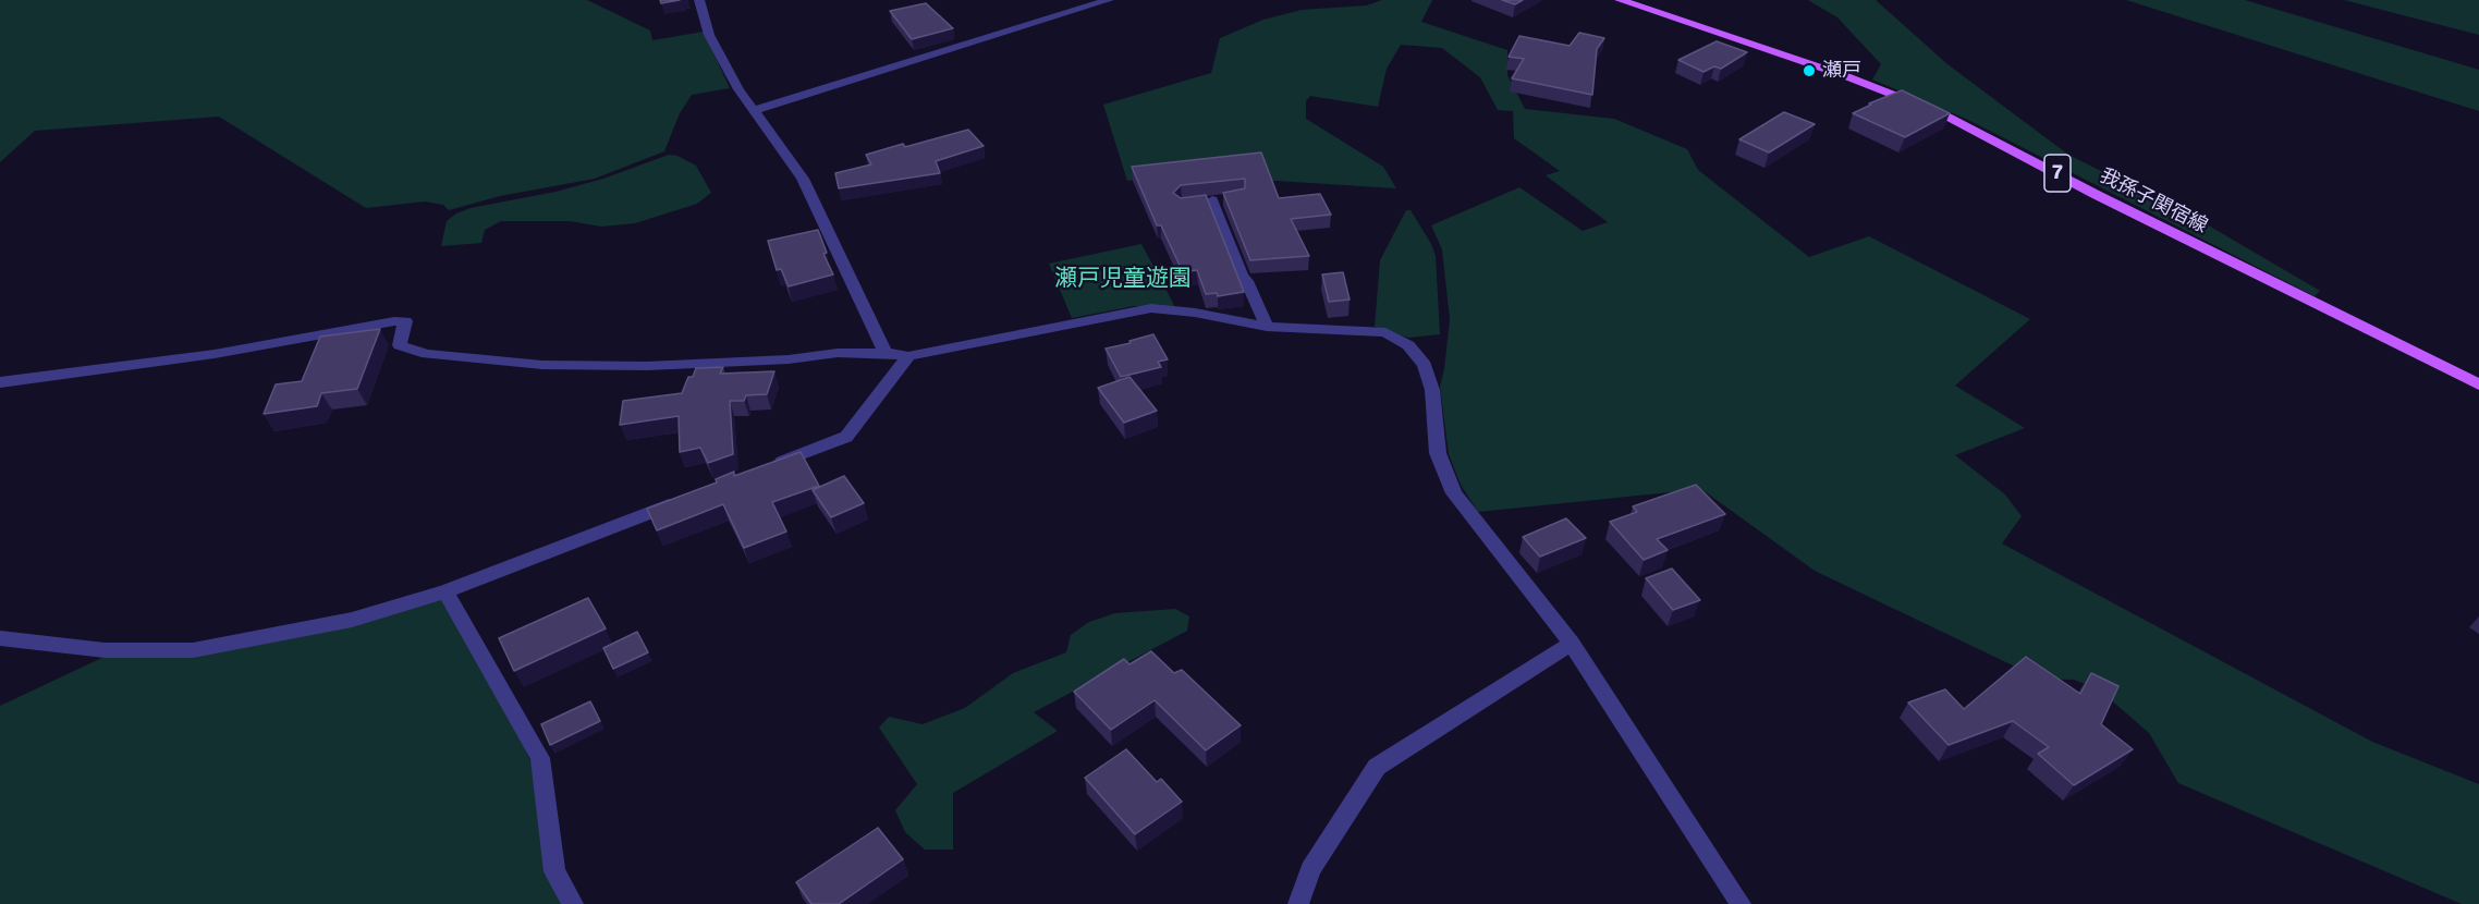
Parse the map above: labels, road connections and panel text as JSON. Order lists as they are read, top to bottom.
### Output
{
  "streets": {
    "main road": ["7", "我孫子関宿線"]
  },
  "parks": ["瀬戸児童遊園"],
  "places": ["瀬戸"]
}
